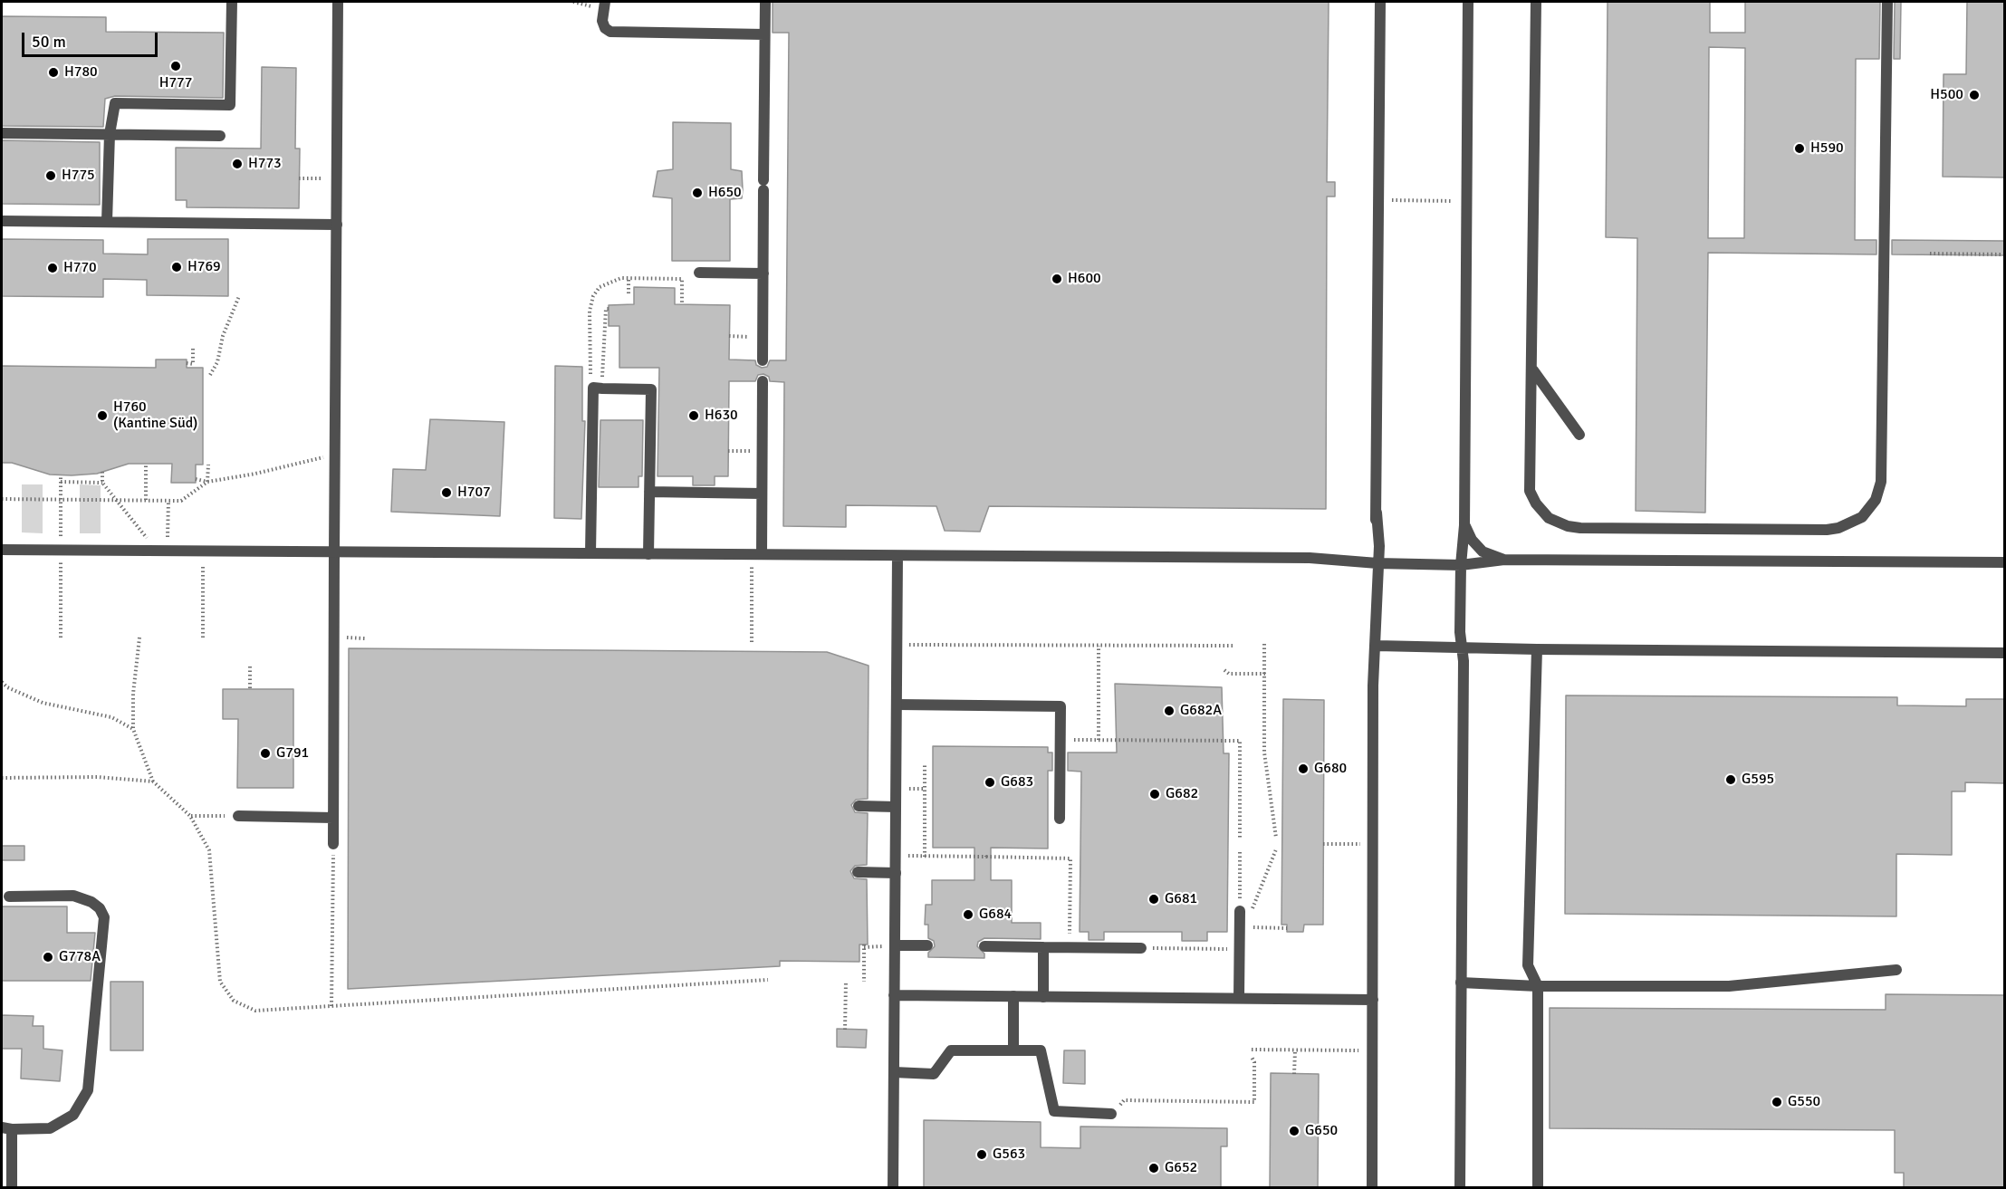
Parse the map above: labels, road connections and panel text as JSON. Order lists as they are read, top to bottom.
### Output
{
  "places": [
    "H777",
    "H780",
    "H500",
    "H590",
    "H773",
    "H775",
    "H650",
    "H769",
    "H770",
    "H600",
    "H760 (Kantine Süd)",
    "H630",
    "H707",
    "G682A",
    "G791",
    "G680",
    "G595",
    "G683",
    "G682",
    "G681",
    "G684",
    "G778A",
    "G550",
    "G650",
    "G563",
    "G652"
  ],
  "scale_bar": "50 m"
}
